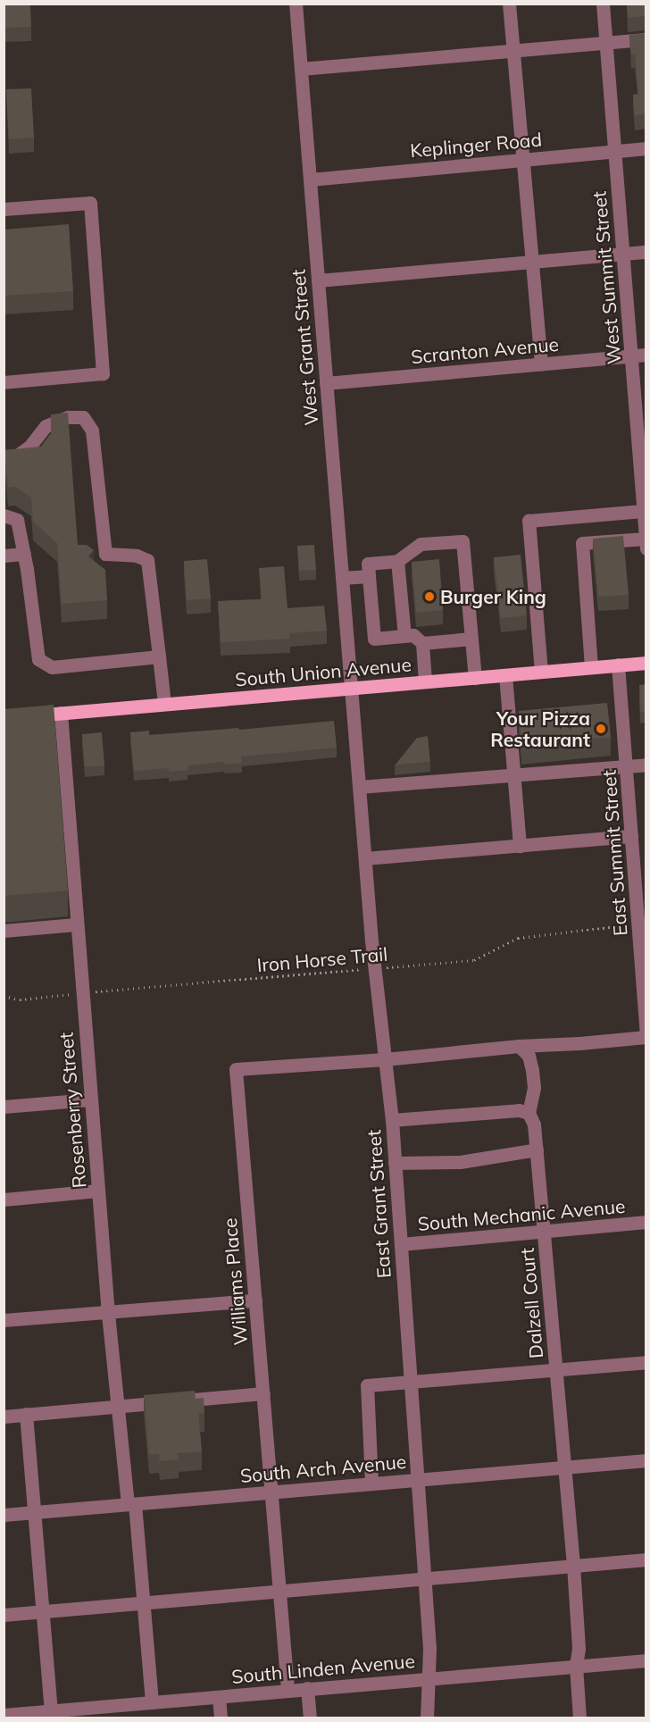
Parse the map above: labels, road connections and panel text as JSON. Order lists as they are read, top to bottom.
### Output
{
  "streets": {
    "main road": ["South Union Avenue"],
    "street": [
      "Keplinger Road",
      "West Summit Street",
      "West Grant Street",
      "Scranton Avenue",
      "East Summit Street",
      "Rosenberry Street",
      "East Grant Street",
      "South Mechanic Avenue",
      "Williams Place",
      "Dalzell Court",
      "South Arch Avenue",
      "South Linden Avenue"
    ],
    "path": ["Iron Horse Trail"]
  },
  "crossings": [
    ["Keplinger Road", "West Summit Street"],
    ["Keplinger Road", "West Grant Street"],
    ["West Summit Street", "Scranton Avenue"],
    ["West Grant Street", "Scranton Avenue"],
    ["West Grant Street", "South Union Avenue"],
    ["West Grant Street", "East Grant Street"],
    ["South Union Avenue", "East Summit Street"],
    ["South Union Avenue", "Rosenberry Street"],
    ["South Union Avenue", "East Grant Street"],
    ["East Summit Street", "Iron Horse Trail"],
    ["Iron Horse Trail", "Rosenberry Street"],
    ["Iron Horse Trail", "East Grant Street"],
    ["Rosenberry Street", "South Arch Avenue"],
    ["Rosenberry Street", "South Linden Avenue"],
    ["East Grant Street", "South Mechanic Avenue"],
    ["East Grant Street", "Williams Place"],
    ["East Grant Street", "South Arch Avenue"],
    ["East Grant Street", "South Linden Avenue"],
    ["South Mechanic Avenue", "Dalzell Court"],
    ["Williams Place", "South Arch Avenue"],
    ["Williams Place", "South Linden Avenue"],
    ["Dalzell Court", "South Arch Avenue"],
    ["Dalzell Court", "South Linden Avenue"]
  ],
  "places": ["Burger King", "Your Pizza Restaurant"]
}
